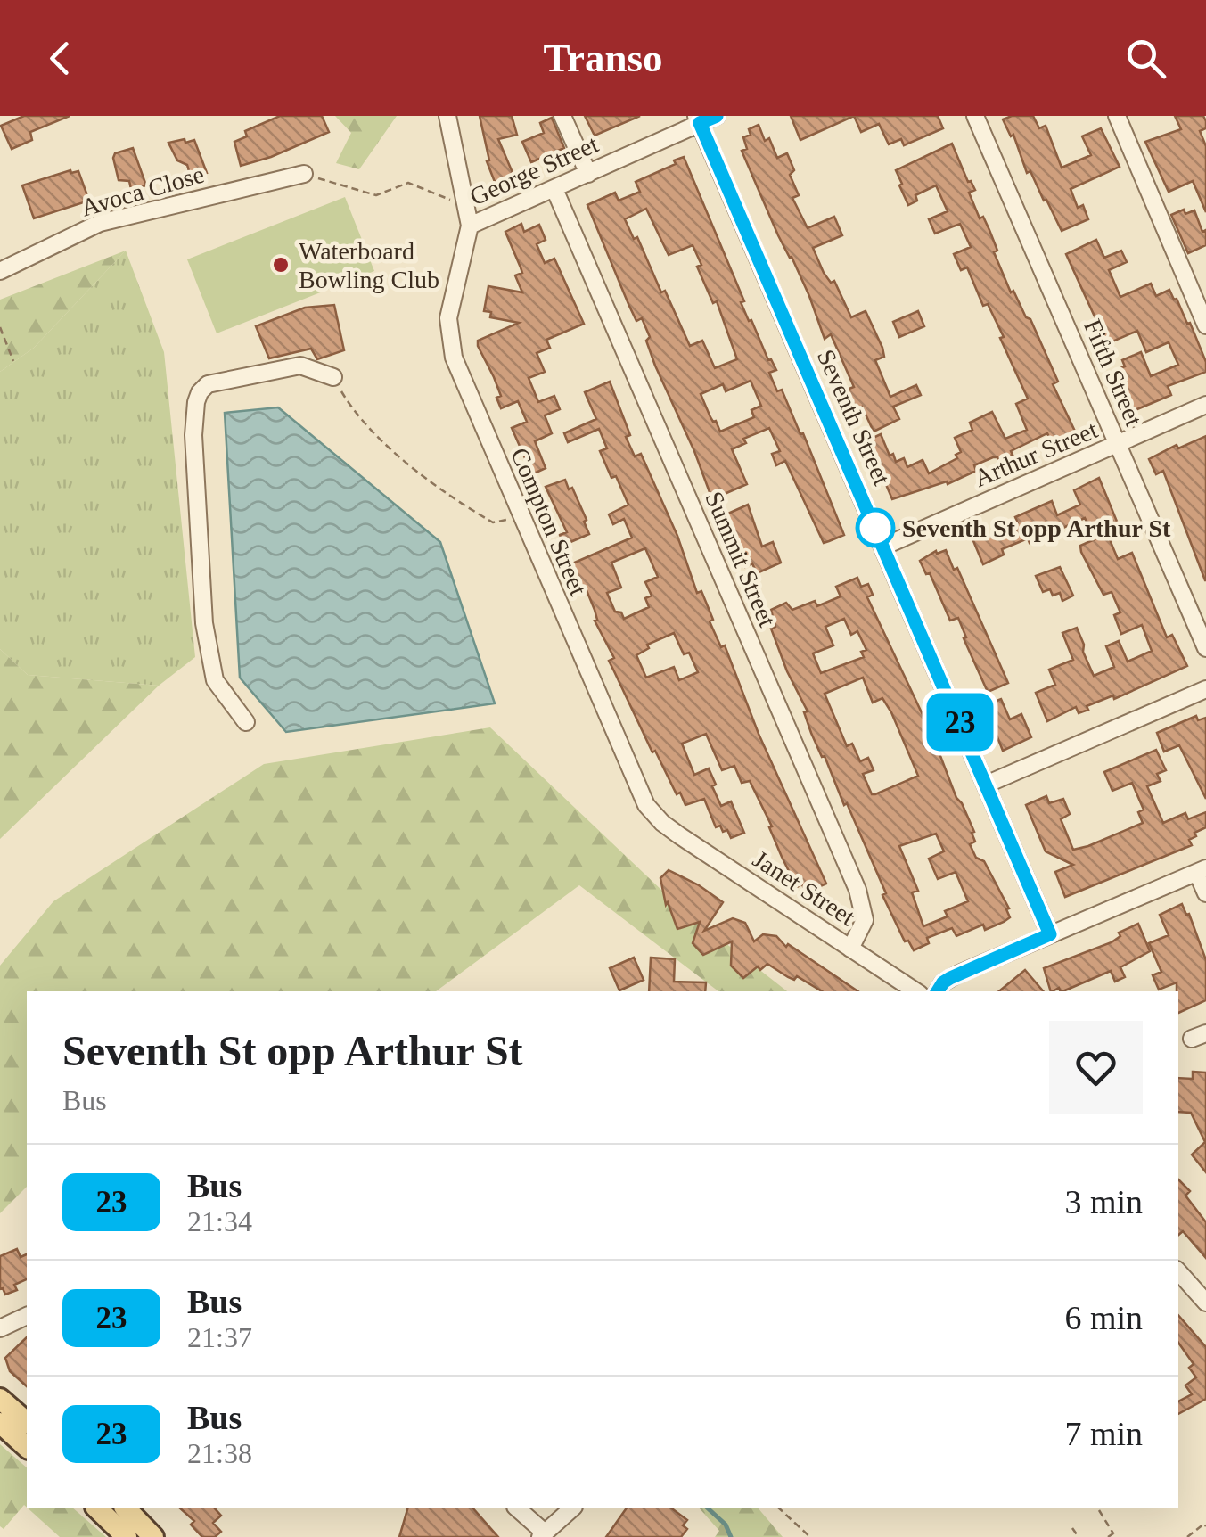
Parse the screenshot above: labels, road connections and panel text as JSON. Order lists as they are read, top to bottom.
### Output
{
  "streets": {
    "street": [
      "George Street",
      "Avoca Close",
      "Fifth Street",
      "Seventh Street",
      "Arthur Street",
      "Compton Street",
      "Summit Street",
      "Janet Street"
    ]
  },
  "crossings": [
    ["George Street", "Seventh Street"],
    ["George Street", "Compton Street"],
    ["George Street", "Summit Street"],
    ["Fifth Street", "Arthur Street"],
    ["Seventh Street", "Arthur Street"],
    ["Compton Street", "Janet Street"],
    ["Summit Street", "Janet Street"]
  ],
  "places": ["Waterboard Bowling Club", "Seventh St opp Arthur St"],
  "lines": ["bus line 23"],
  "page": {
    "header": "Transo",
    "on_map": "23",
    "heading": ["Seventh St opp Arthur St", "Bus"],
    "list": [
      {
        "mark": "23",
        "name": "Bus",
        "note": "21:34",
        "value": "3 min"
      },
      {
        "mark": "23",
        "name": "Bus",
        "note": "21:37",
        "value": "6 min"
      },
      {
        "mark": "23",
        "name": "Bus",
        "note": "21:38",
        "value": "7 min"
      }
    ]
  }
}
